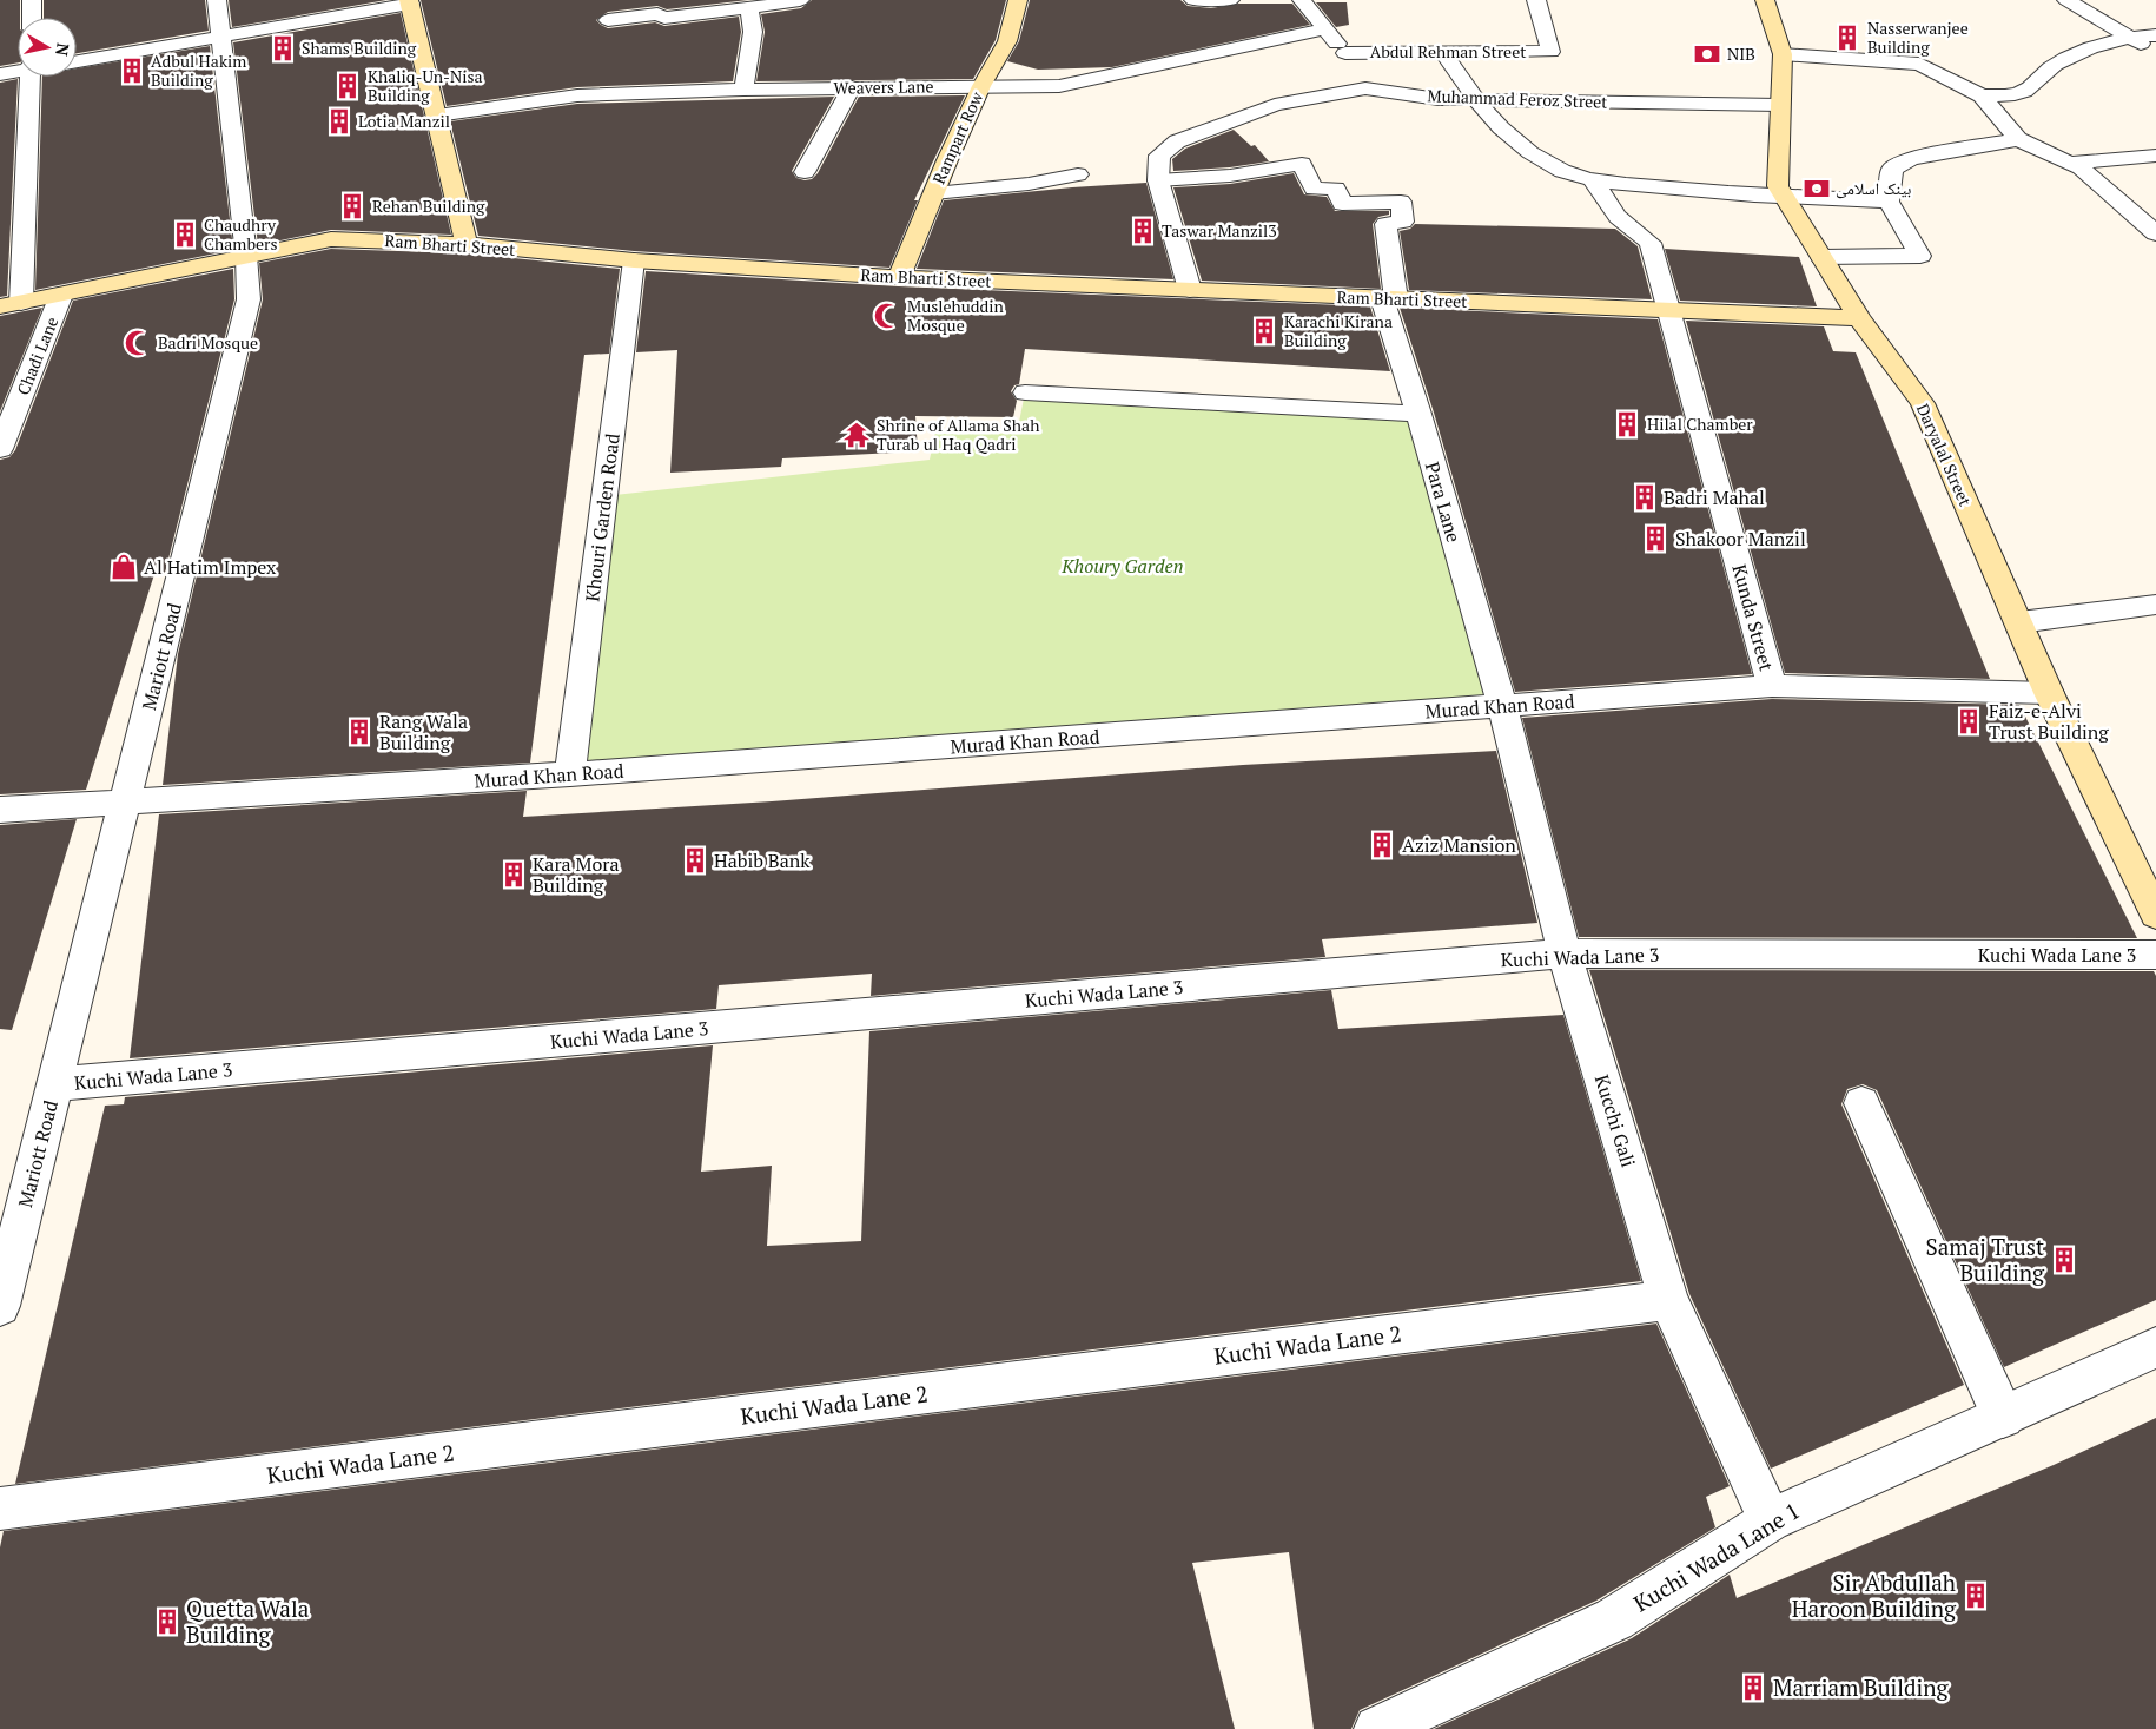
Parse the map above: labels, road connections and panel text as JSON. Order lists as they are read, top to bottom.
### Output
{
  "streets": {
    "street": [
      "Abdul Rehman Street",
      "Weavers Lane",
      "Muhammad Feroz Street",
      "Rampart Row",
      "Ram Bharti Street",
      "Chadi Lane",
      "Daryalal Street",
      "Para Lane",
      "Khouri Garden Road",
      "Kunda Street",
      "Mariott Road",
      "Murad Khan Road",
      "Kuchi Wada Lane 3",
      "Kucchi Gali",
      "Kuchi Wada Lane 2",
      "Kuchi Wada Lane 1"
    ]
  },
  "crossings": [
    ["Weavers Lane", "Rampart Row"],
    ["Muhammad Feroz Street", "Ram Bharti Street"],
    ["Muhammad Feroz Street", "Daryalal Street"],
    ["Muhammad Feroz Street", "Para Lane"],
    ["Rampart Row", "Ram Bharti Street"],
    ["Ram Bharti Street", "Chadi Lane"],
    ["Ram Bharti Street", "Daryalal Street"],
    ["Ram Bharti Street", "Para Lane"],
    ["Ram Bharti Street", "Khouri Garden Road"],
    ["Ram Bharti Street", "Kunda Street"],
    ["Ram Bharti Street", "Mariott Road"],
    ["Daryalal Street", "Murad Khan Road"],
    ["Para Lane", "Murad Khan Road"],
    ["Para Lane", "Kucchi Gali"],
    ["Khouri Garden Road", "Murad Khan Road"],
    ["Kunda Street", "Murad Khan Road"],
    ["Mariott Road", "Murad Khan Road"],
    ["Mariott Road", "Kuchi Wada Lane 3"],
    ["Murad Khan Road", "Kucchi Gali"],
    ["Kuchi Wada Lane 3", "Kucchi Gali"],
    ["Kucchi Gali", "Kuchi Wada Lane 2"],
    ["Kucchi Gali", "Kuchi Wada Lane 1"]
  ],
  "parks": ["Khoury Garden"],
  "places": {
    "building": [
      "Nasserwanjee Building",
      "Shams Building",
      "Adbul Hakim Building",
      "Khaliq-Un-Nisa Building",
      "Lotia Manzil",
      "Rehan Building",
      "Taswar Manzil3",
      "Chaudhry Chambers",
      "Karachi Kirana Building",
      "Hilal Chamber",
      "Badri Mahal",
      "Shakoor Manzil",
      "Faiz-e-Alvi Trust Building",
      "Rang Wala Building",
      "Aziz Mansion",
      "Habib Bank",
      "Kara Mora Building",
      "Samaj Trust Building",
      "Sir Abdullah Haroon Building",
      "Quetta Wala Building",
      "Marriam Building"
    ],
    "bank": ["NIB", "بینک اسلامی"],
    "mosque": ["Muslehuddin Mosque", "Badri Mosque"],
    "temple": ["Shrine of Allama Shah Turab ul Haq Qadri"],
    "shop": ["Al Hatim Impex"]
  },
  "north": "right"
}
